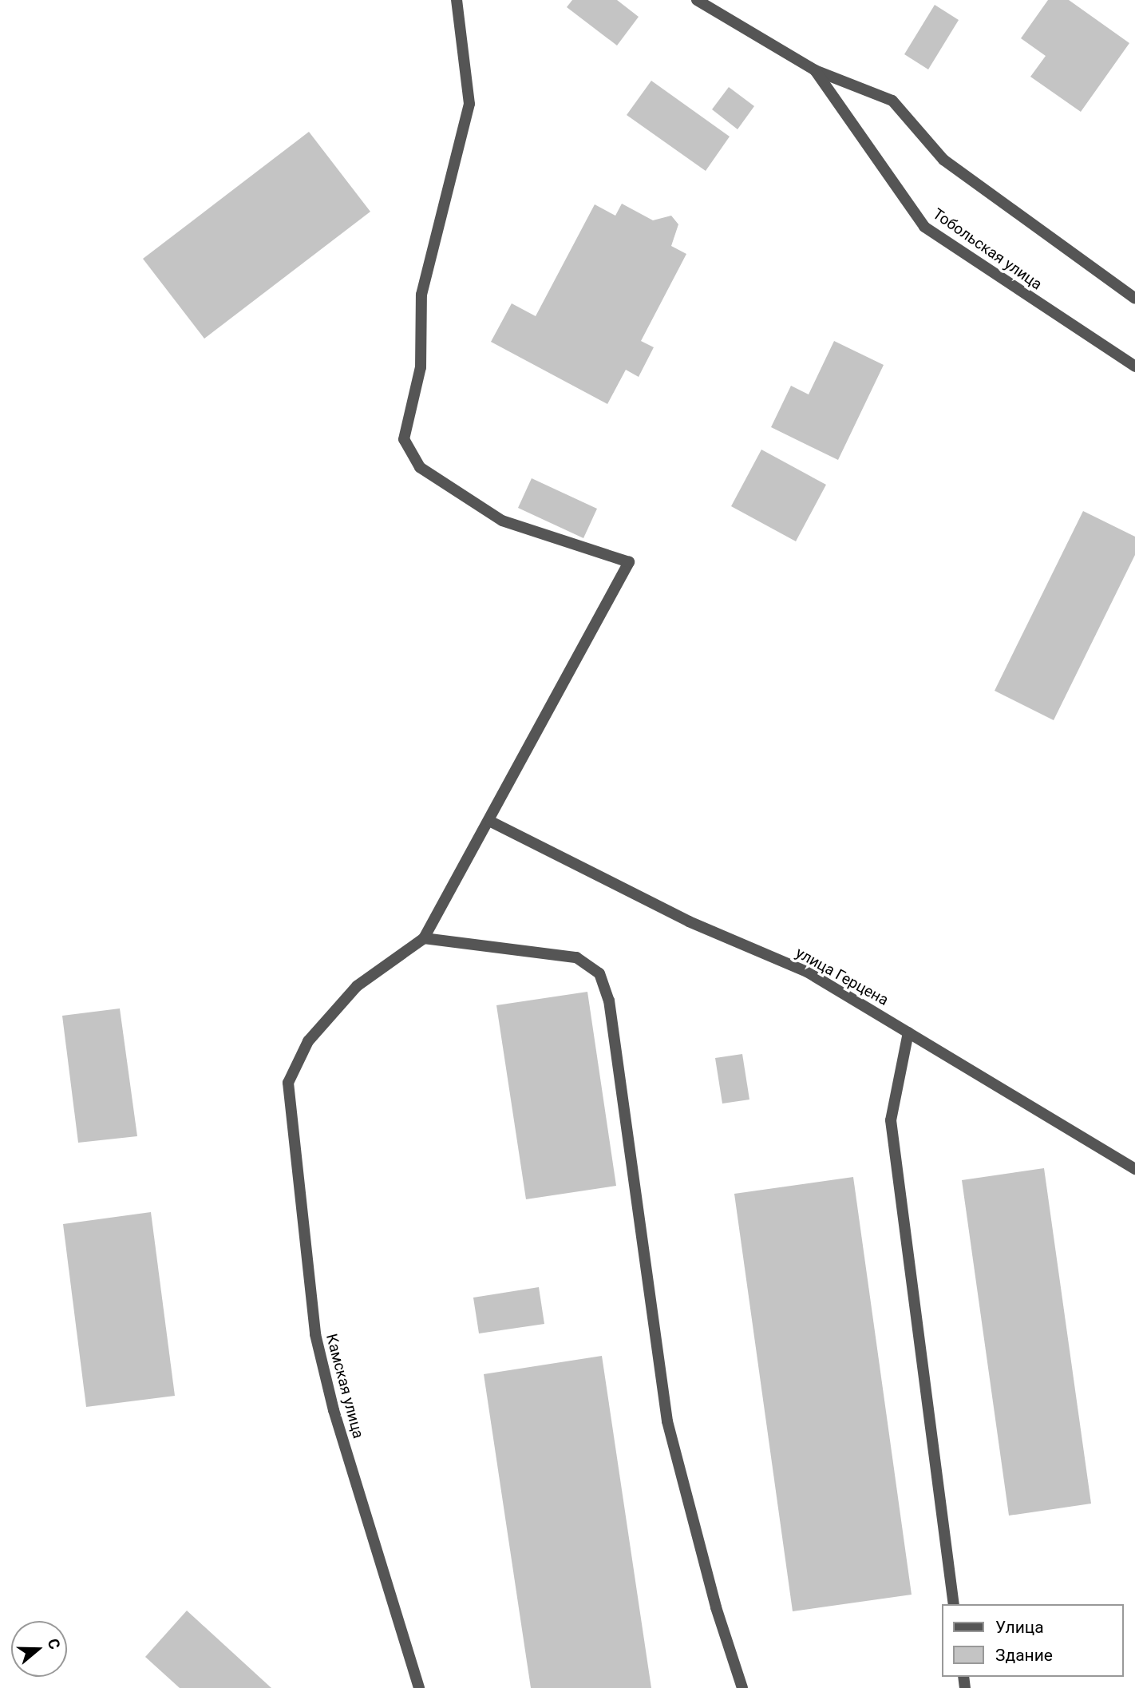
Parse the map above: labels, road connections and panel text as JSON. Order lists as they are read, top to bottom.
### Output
{
  "streets": {
    "street": ["Тобольская улица", "улица Герцена", "Камская улица"]
  },
  "legend": ["Улица", "Здание"],
  "north": "right"
}
